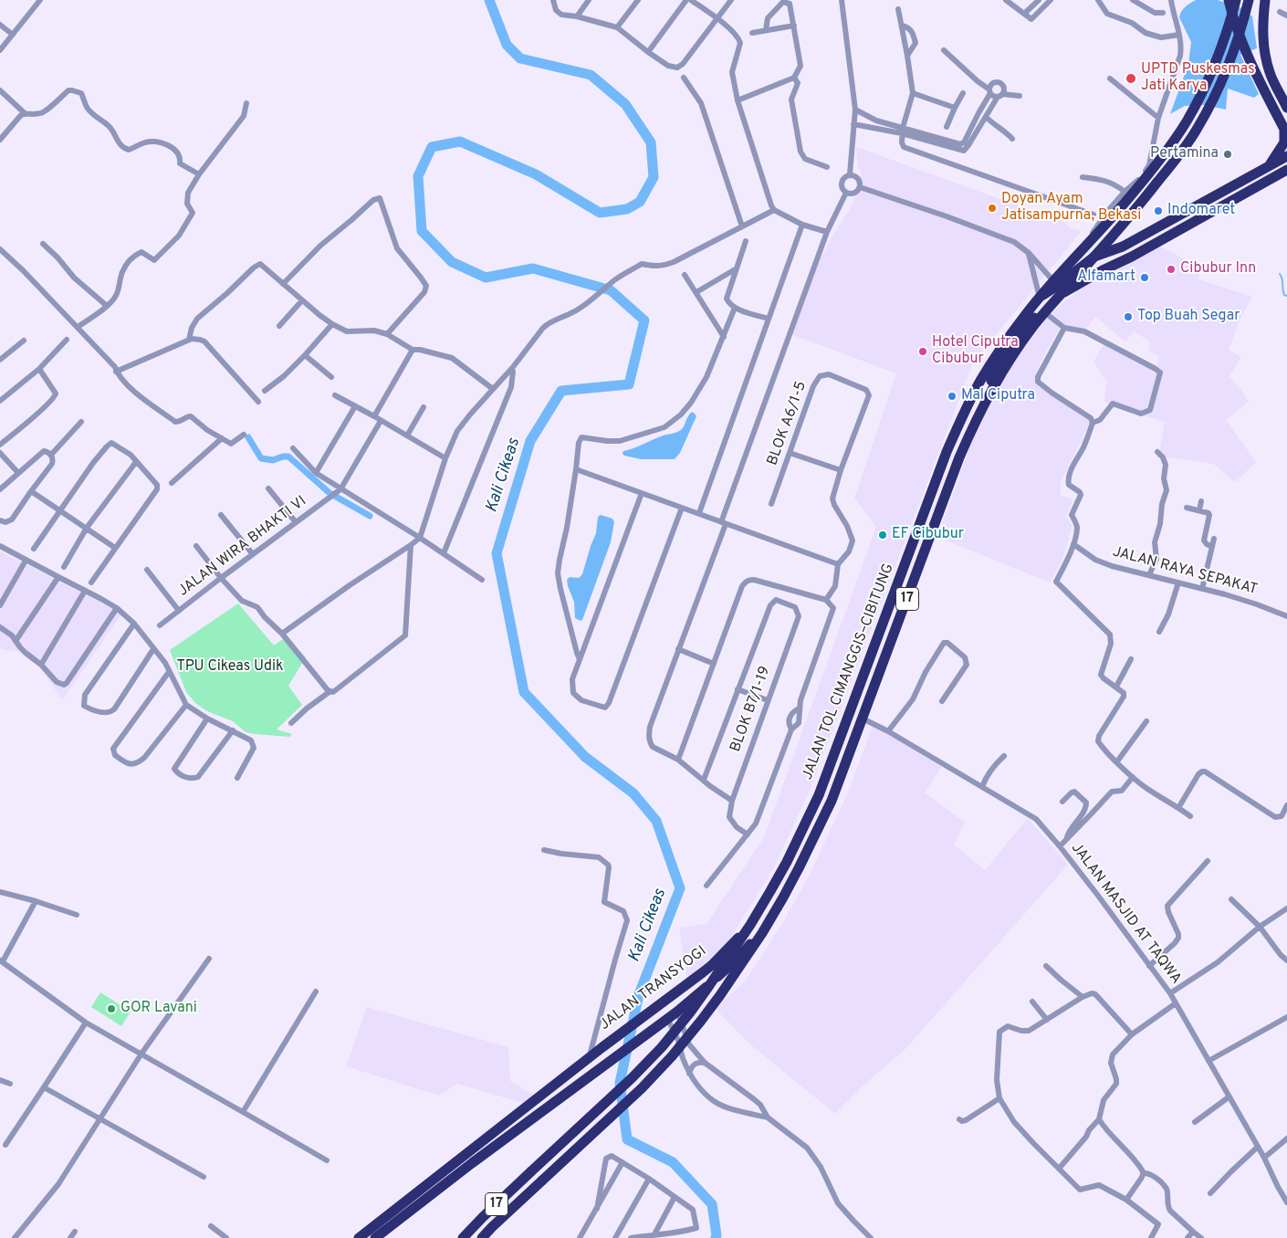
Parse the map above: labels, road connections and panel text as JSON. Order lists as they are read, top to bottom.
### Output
{
  "streets": {
    "highway": ["17", "JALAN TOL CIMANGGIS–CIBITUNG", "JALAN TRANSYOGI"],
    "street": [
      "BLOK A6/1-5",
      "JALAN WIRA BHAKTI VI",
      "JALAN RAYA SEPAKAT",
      "BLOK B7/1-19",
      "JALAN MASJID AT TAQWA"
    ]
  },
  "crossings": [
    ["JALAN MASJID AT TAQWA", "JALAN TRANSYOGI"]
  ],
  "water": ["Kali Cikeas"],
  "parks": ["TPU Cikeas Udik"],
  "places": [
    "UPTD Puskesmas Jati Karya",
    "Pertamina",
    "Doyan Ayam Jatisampurna, Bekasi",
    "Indomaret",
    "Cibubur Inn",
    "Alfamart",
    "Top Buah Segar",
    "Hotel Ciputra Cibubur",
    "Mal Ciputra",
    "EF Cibubur",
    "GOR Lavani"
  ]
}
